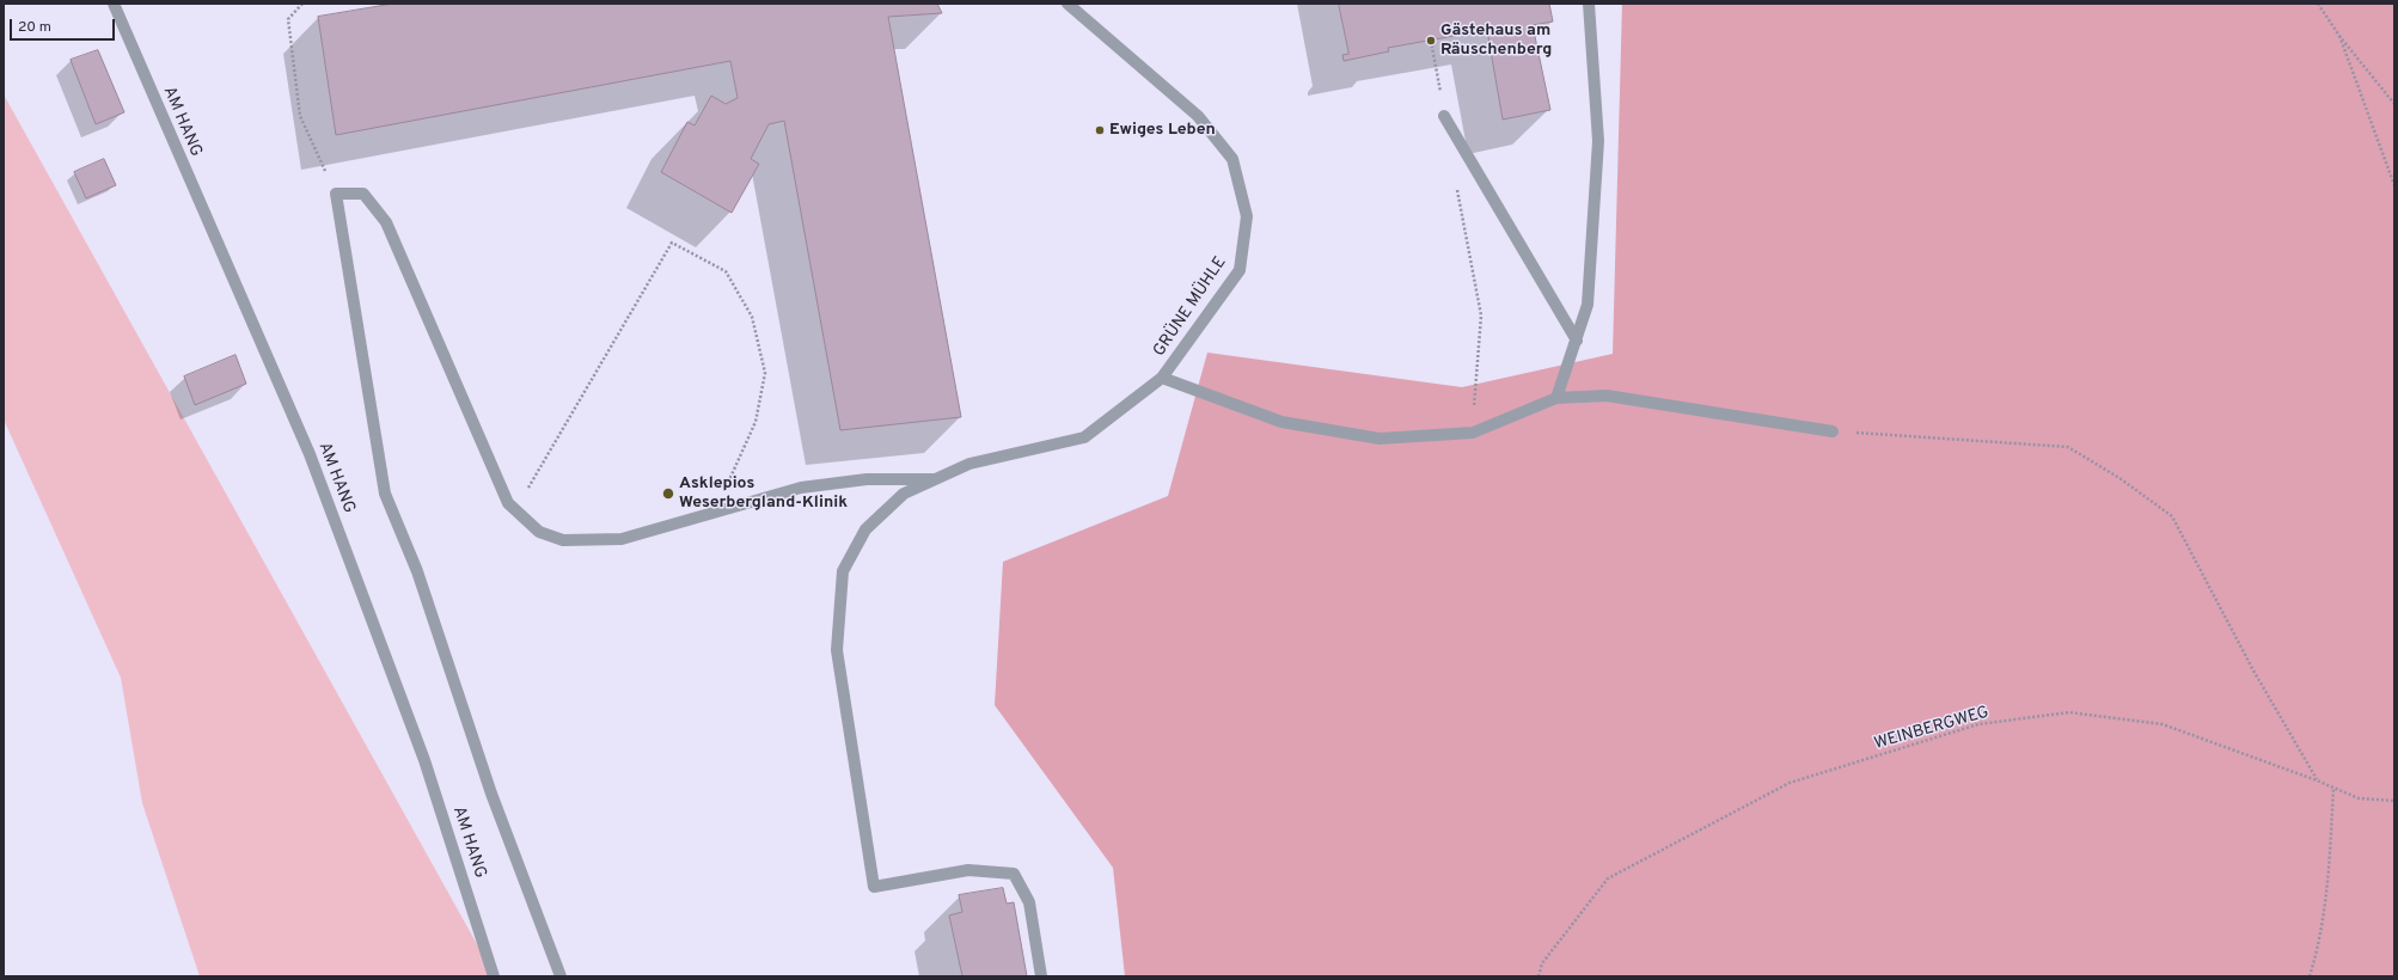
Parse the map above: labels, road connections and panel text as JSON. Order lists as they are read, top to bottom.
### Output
{
  "streets": {
    "street": ["AM HANG", "GRÜNE MÜHLE"],
    "path": ["WEINBERGWEG"]
  },
  "places": ["Gästehaus am Räuschenberg", "Ewiges Leben", "Asklepios Weserbergland-Klinik"],
  "scale_bar": "20 m"
}
